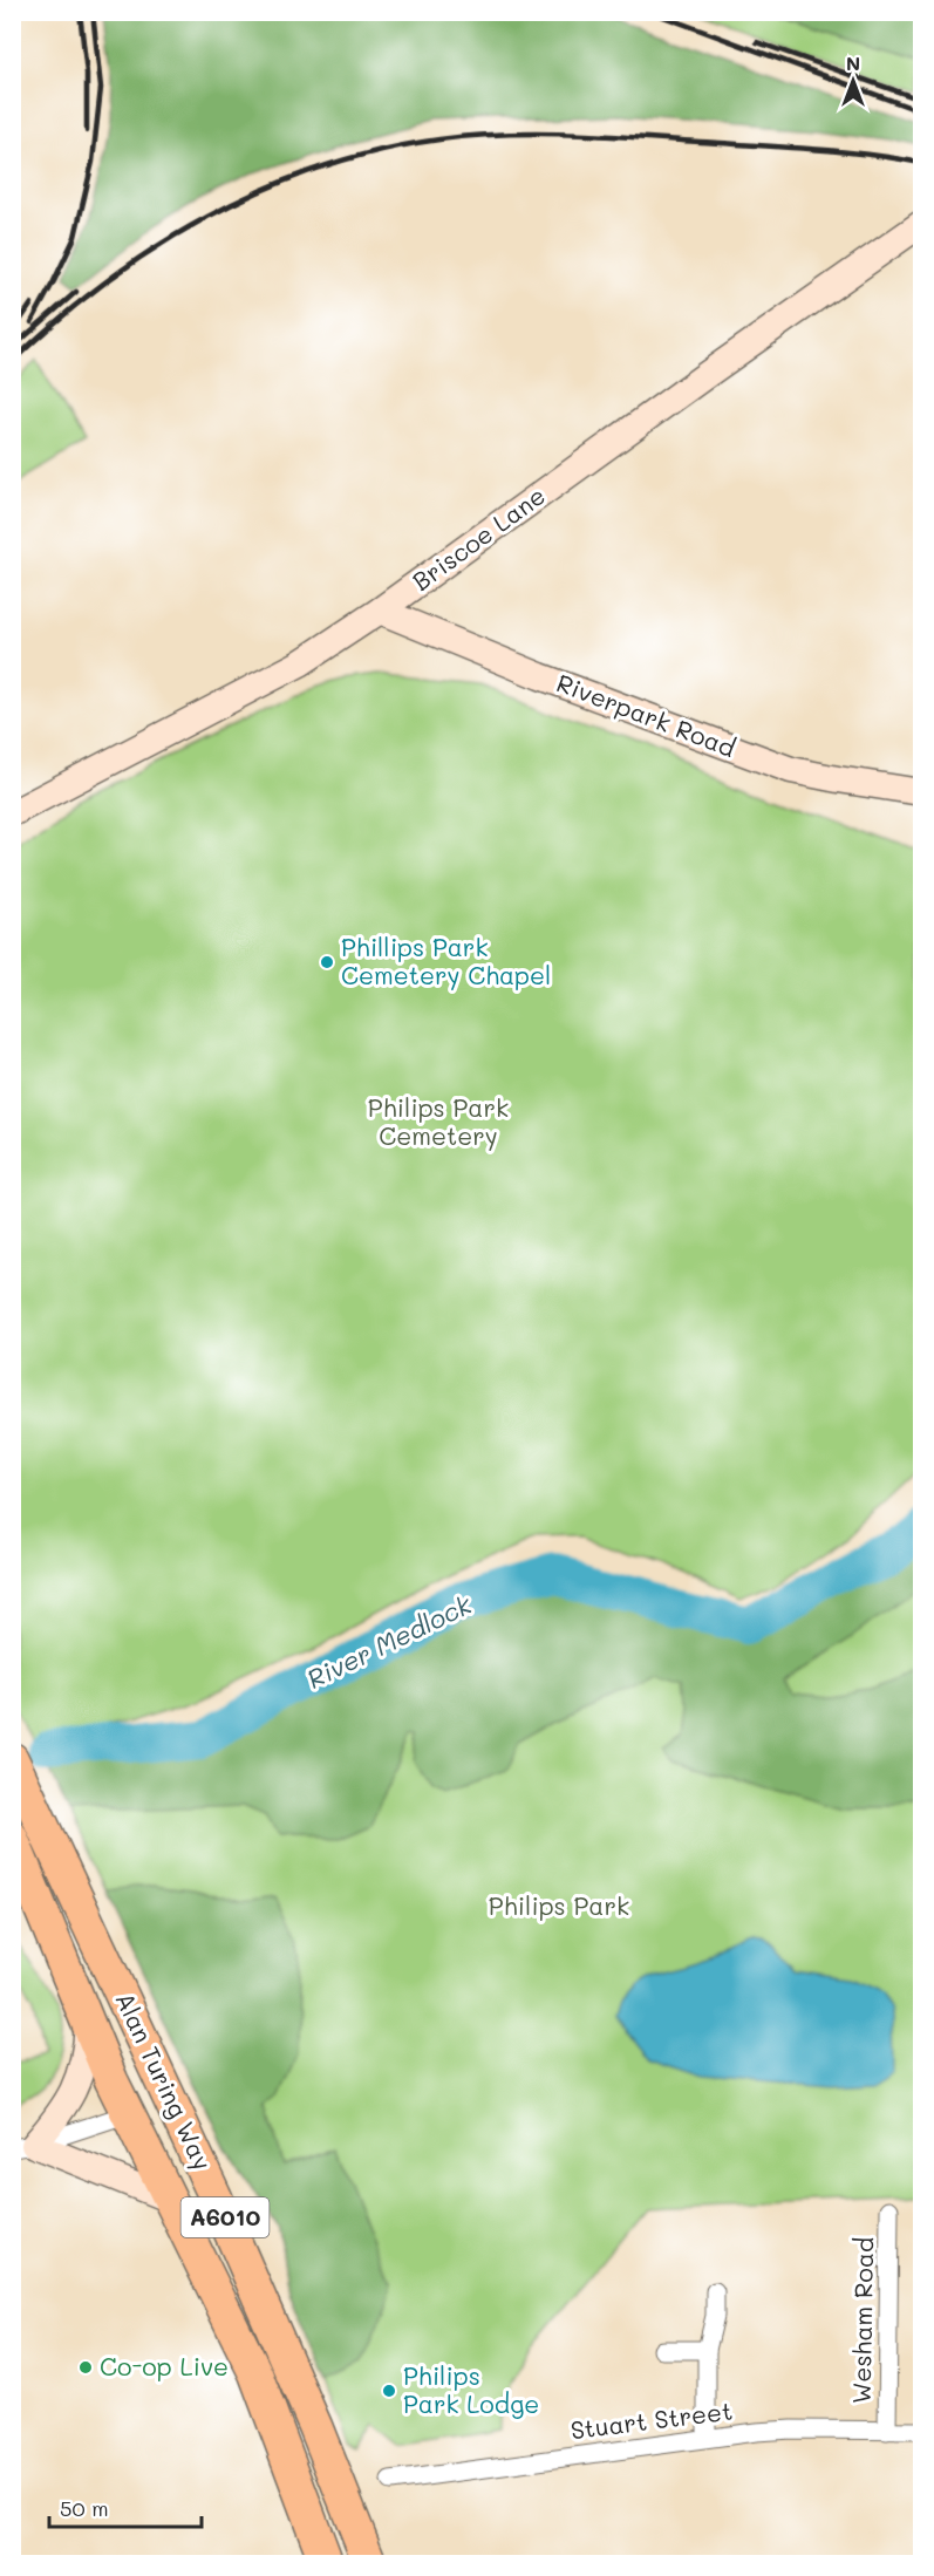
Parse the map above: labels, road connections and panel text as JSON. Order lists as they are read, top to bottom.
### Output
{
  "streets": {
    "highway": ["Alan Turing Way", "A6010"],
    "street": [
      "Briscoe Lane",
      "Riverpark Road",
      "Wesham Road",
      "Stuart Street"
    ]
  },
  "crossings": [
    ["Briscoe Lane", "Riverpark Road"],
    ["Wesham Road", "Stuart Street"]
  ],
  "water": ["River Medlock"],
  "parks": ["Philips Park Cemetery", "Philips Park"],
  "places": ["Phillips Park Cemetery Chapel", "Co-op Live", "Philips Park Lodge"],
  "scale_bar": "50 m",
  "north": "top"
}
